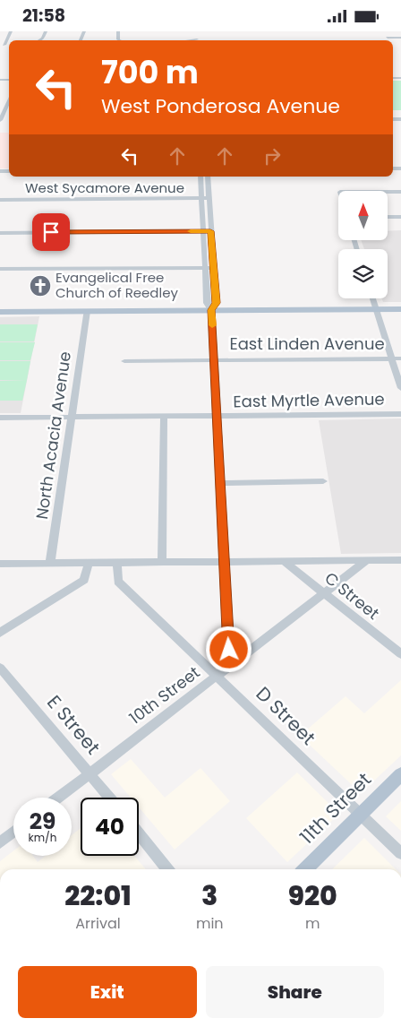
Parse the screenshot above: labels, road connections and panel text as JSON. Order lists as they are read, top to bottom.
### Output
{
  "streets": {
    "main road": ["11th Street"],
    "street": [
      "West Sycamore Avenue",
      "East Linden Avenue",
      "East Myrtle Avenue",
      "North Acacia Avenue",
      "C Street",
      "10th Street",
      "D Street",
      "E Street"
    ]
  },
  "crossings": [
    ["East Myrtle Avenue", "North Acacia Avenue"],
    ["C Street", "10th Street"],
    ["10th Street", "D Street"],
    ["10th Street", "E Street"],
    ["D Street", "11th Street"]
  ],
  "places": {
    "church": ["Evangelical Free Church of Reedley"]
  },
  "north": "top",
  "page": {
    "status": "21:58",
    "turn": ["700 m", "West Ponderosa Avenue"],
    "speed": "29 km/h",
    "limit": "40",
    "eta": [
      "22:01",
      "Arrival",
      "3",
      "min",
      "920",
      "m"
    ],
    "buttons": ["Exit", "Share"]
  }
}
